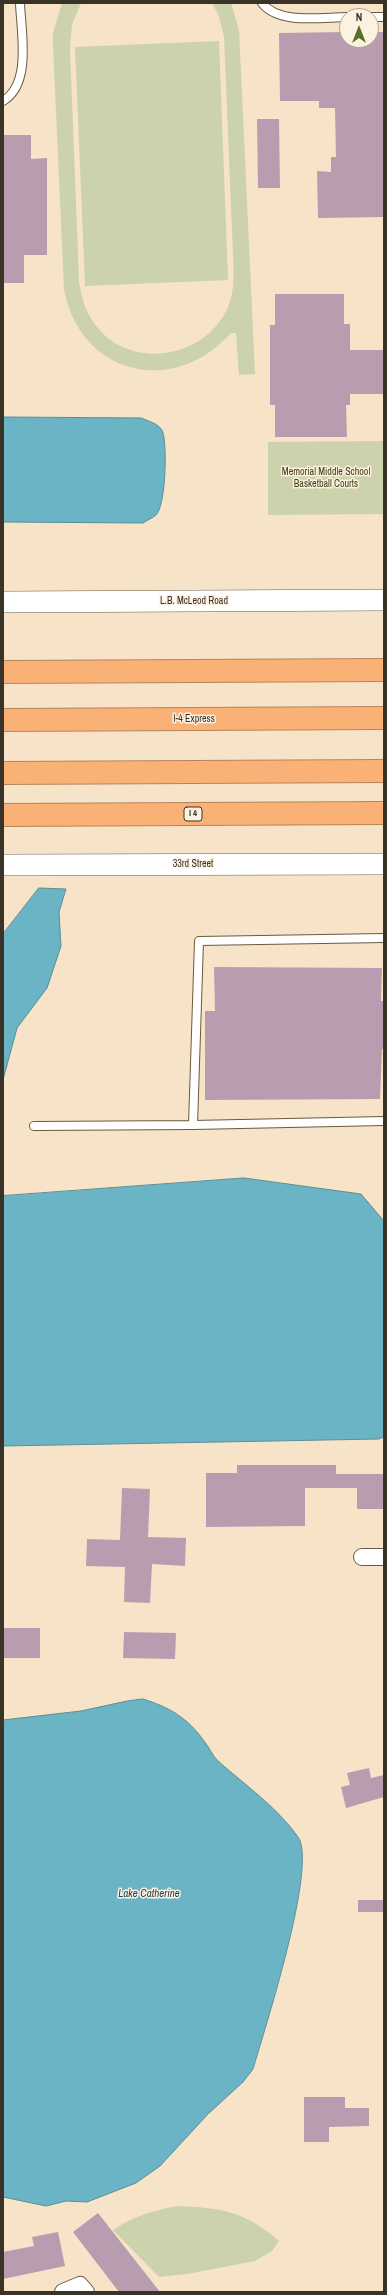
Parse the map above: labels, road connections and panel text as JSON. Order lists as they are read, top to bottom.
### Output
{
  "streets": {
    "highway": ["I-4 Express", "I 4"],
    "street": ["L.B. McLeod Road", "33rd Street"]
  },
  "water": ["Lake Catherine"],
  "parks": ["Memorial Middle School Basketball Courts"],
  "north": "top"
}
